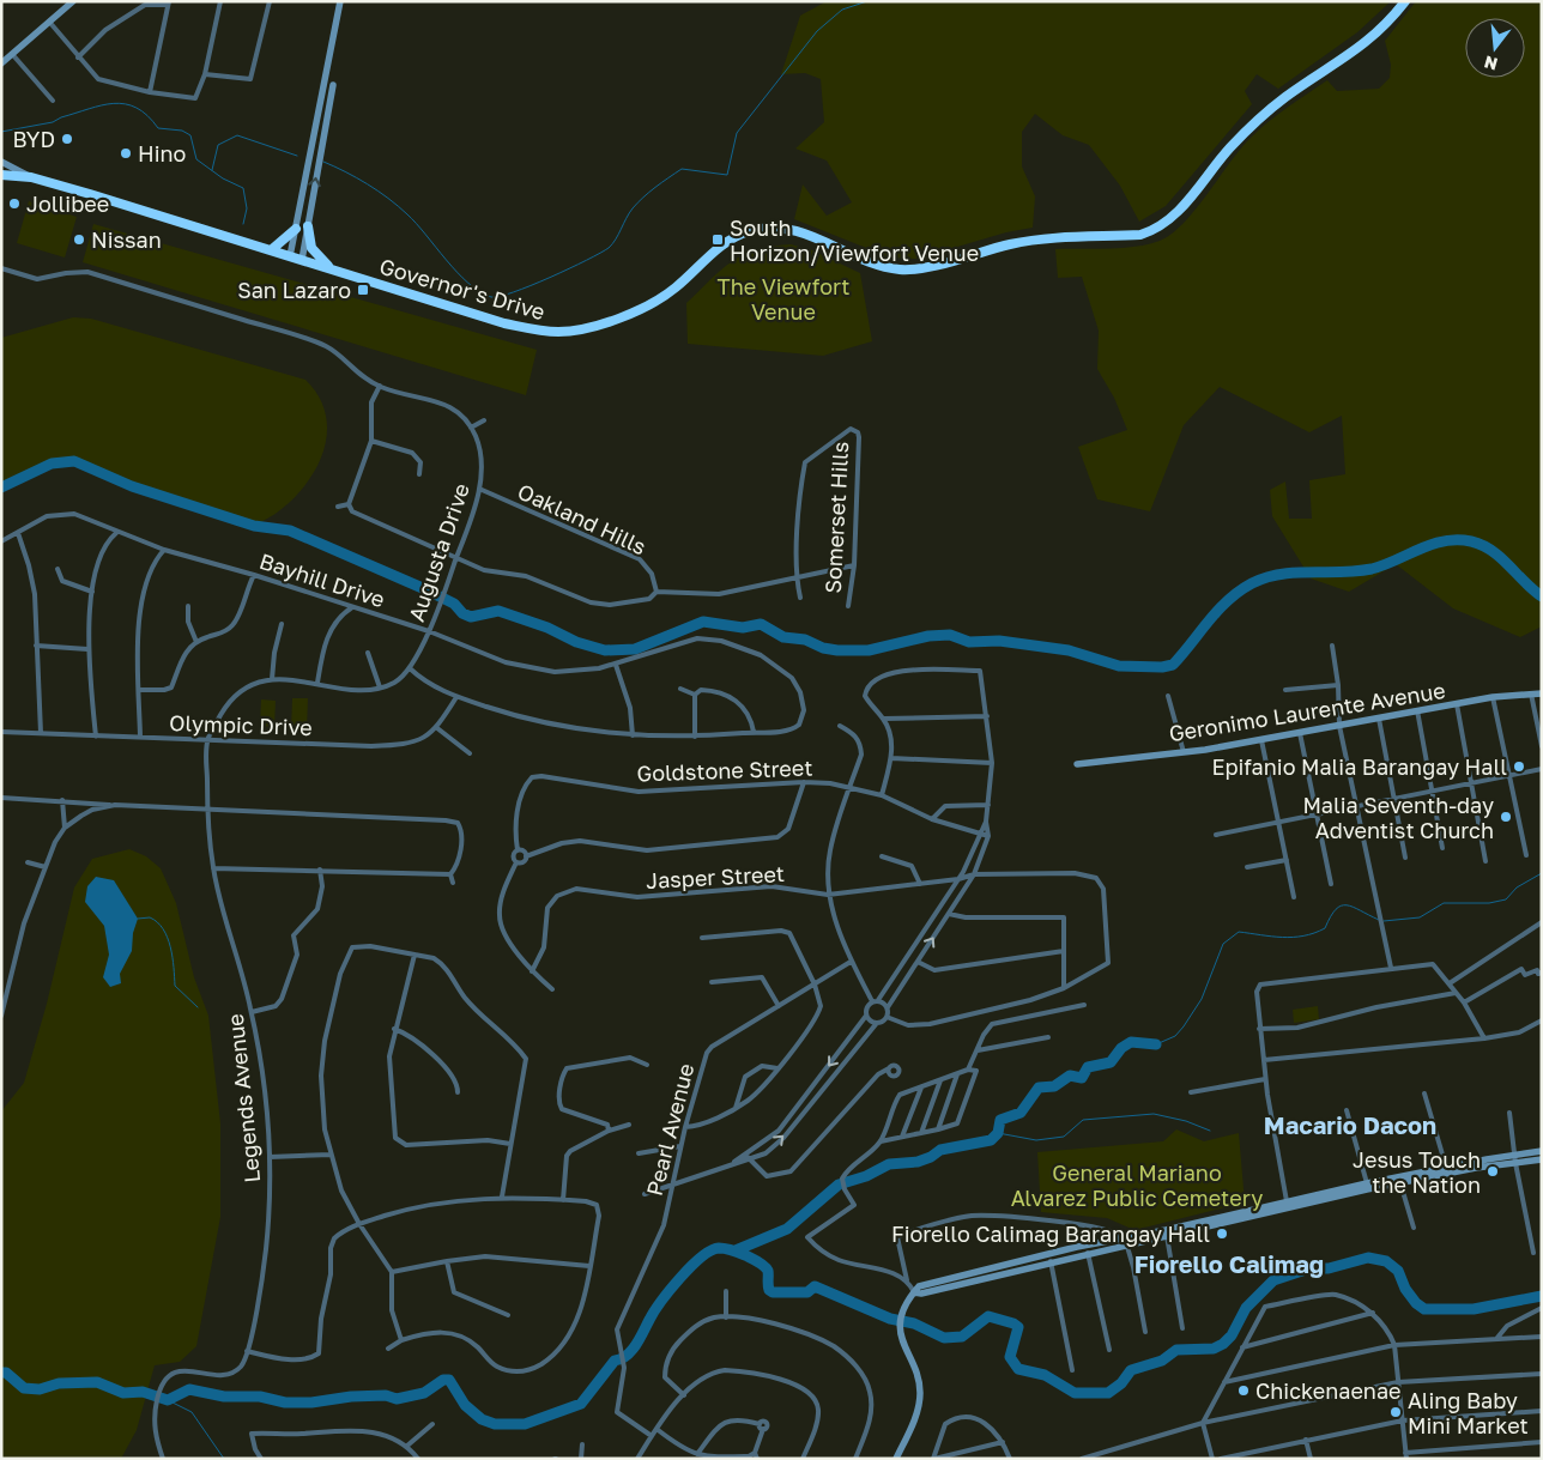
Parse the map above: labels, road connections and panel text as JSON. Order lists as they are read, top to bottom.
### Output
{
  "streets": {
    "highway": ["Governor's Drive"],
    "main road": ["Geronimo Laurente Avenue"],
    "street": [
      "Somerset Hills",
      "Oakland Hills",
      "Augusta Drive",
      "Bayhill Drive",
      "Olympic Drive",
      "Goldstone Street",
      "Jasper Street",
      "Legends Avenue",
      "Pearl Avenue"
    ]
  },
  "crossings": [
    ["Oakland Hills", "Augusta Drive"],
    ["Augusta Drive", "Bayhill Drive"],
    ["Augusta Drive", "Olympic Drive"],
    ["Augusta Drive", "Legends Avenue"],
    ["Olympic Drive", "Legends Avenue"]
  ],
  "districts": ["Macario Dacon", "Fiorello Calimag"],
  "parks": ["The Viewfort Venue", "General Mariano Alvarez Public Cemetery"],
  "places": {
    "other": [
      "BYD",
      "Hino",
      "Jollibee",
      "Nissan",
      "Epifanio Malia Barangay Hall",
      "Malia Seventh-day Adventist Church",
      "Jesus Touch the Nation",
      "Fiorello Calimag Barangay Hall",
      "Chickenaenae",
      "Aling Baby Mini Market"
    ],
    "transit": ["South Horizon/Viewfort Venue", "San Lazaro"]
  },
  "north": "bottom"
}
